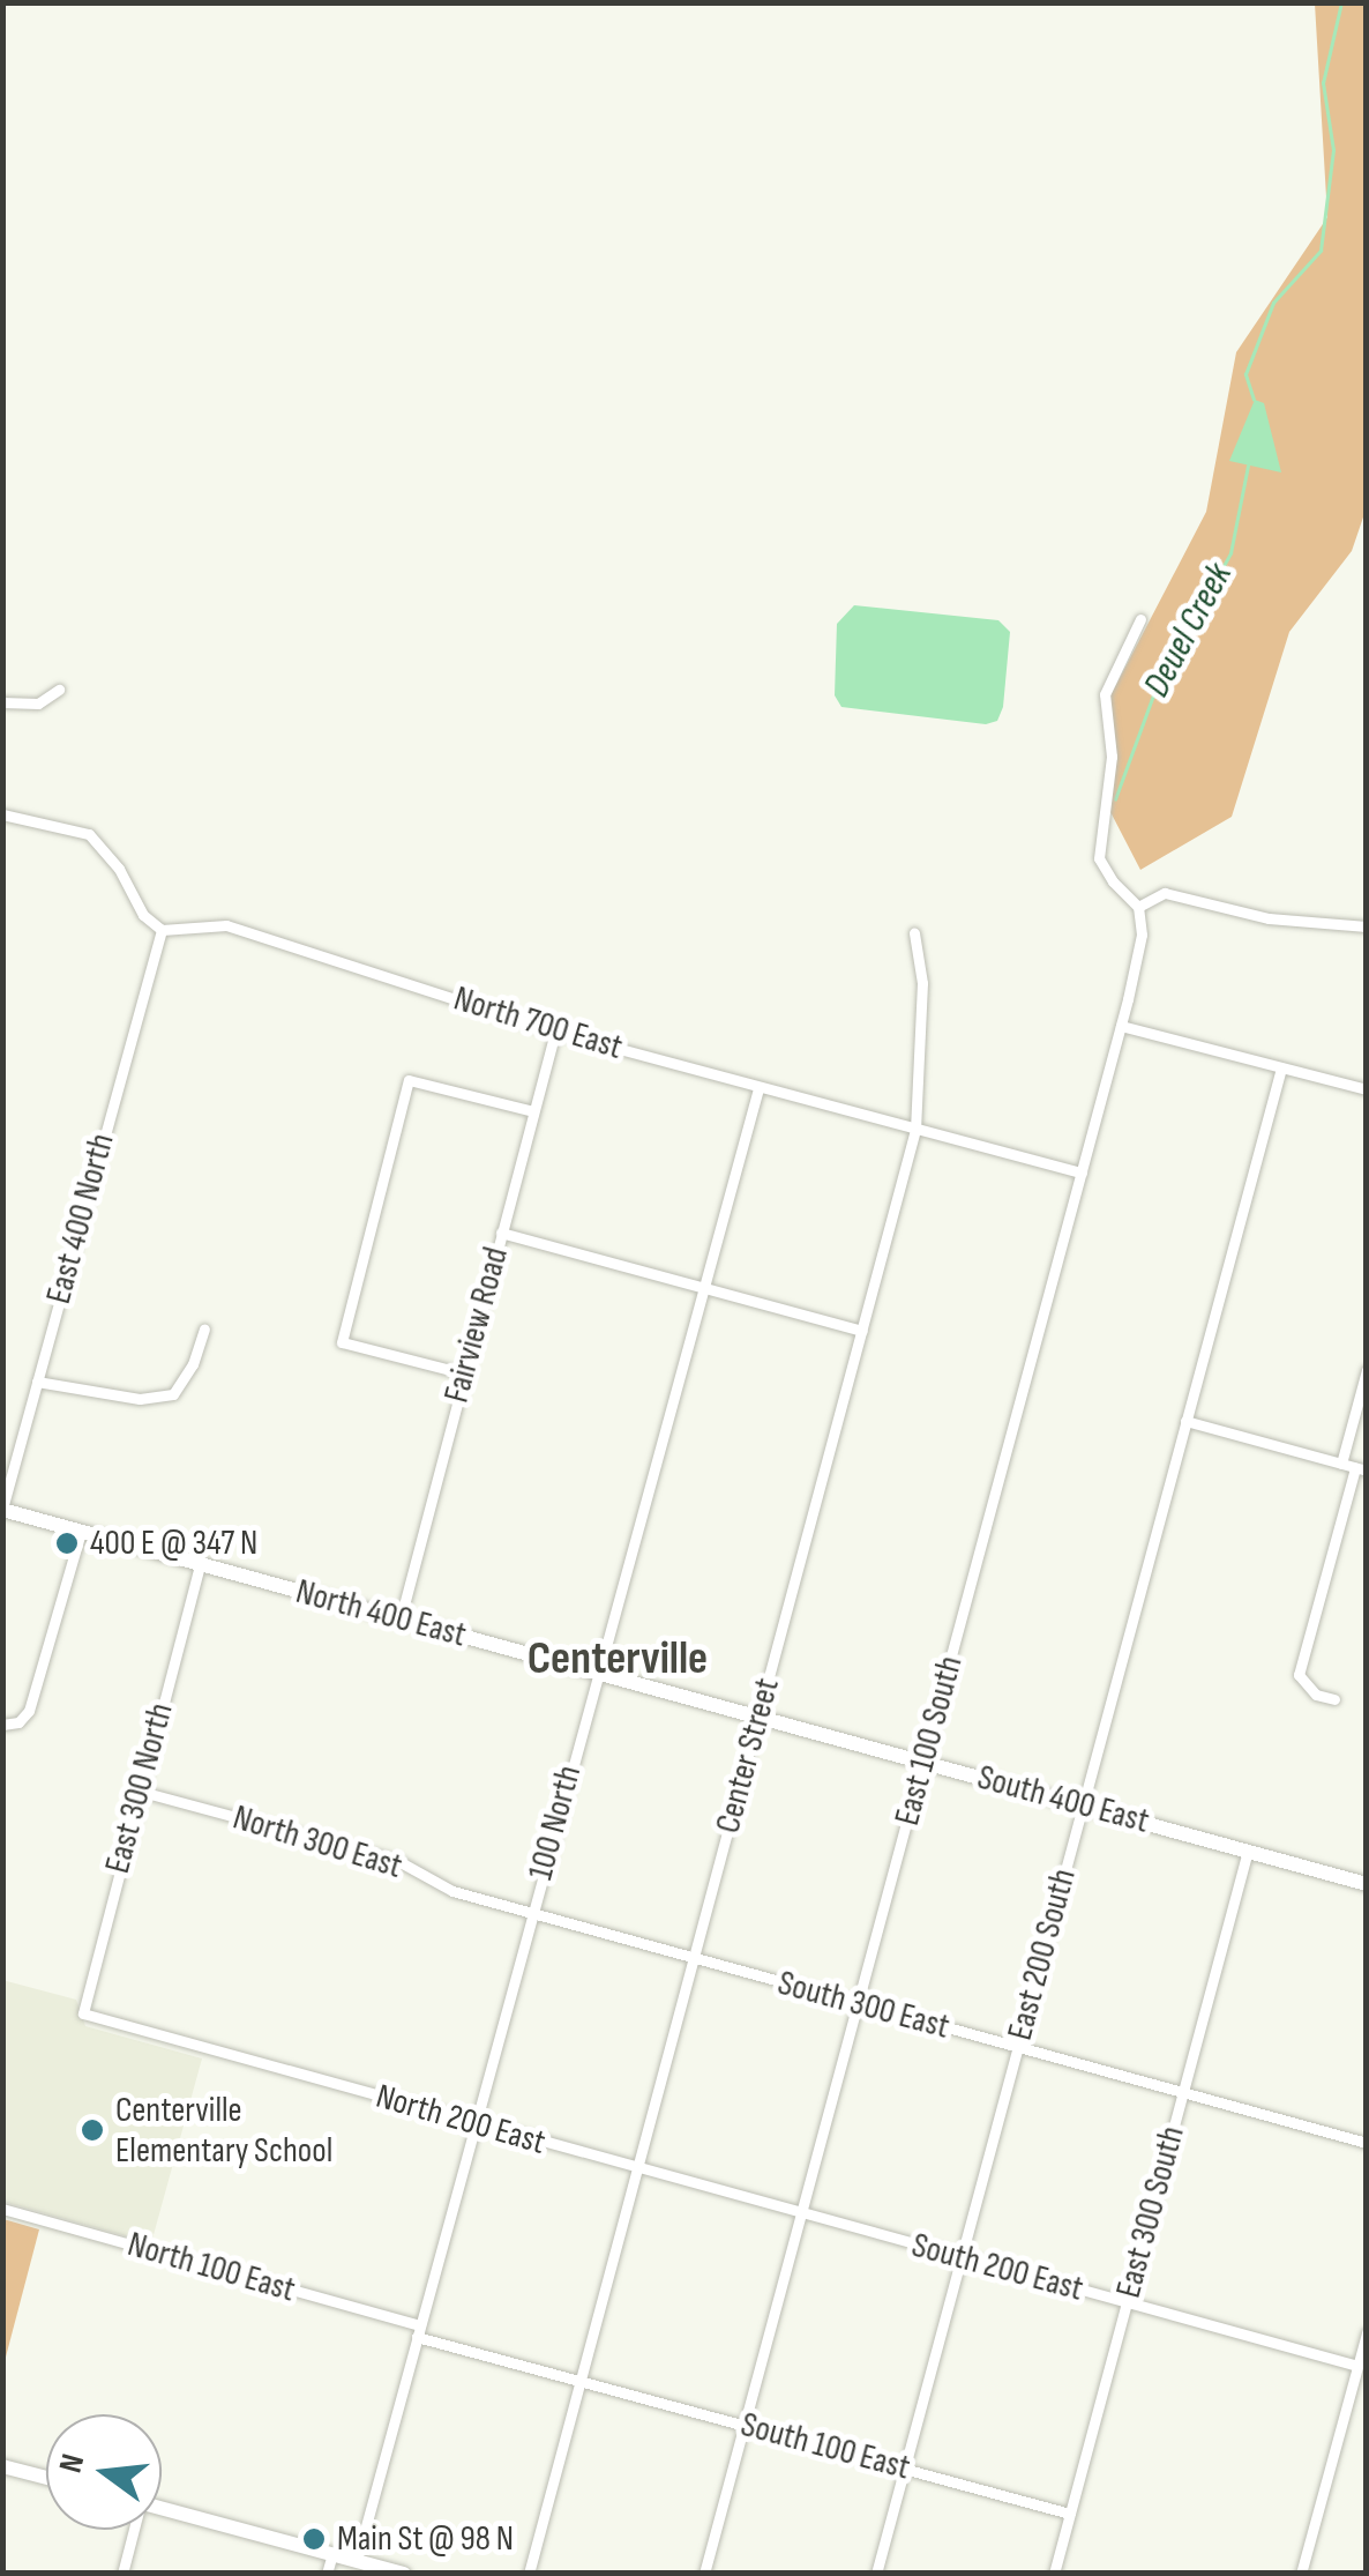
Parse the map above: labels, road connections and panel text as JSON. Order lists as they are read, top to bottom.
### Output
{
  "streets": {
    "street": [
      "North 700 East",
      "East 400 North",
      "Fairview Road",
      "North 400 East",
      "East 100 South",
      "Center Street",
      "East 300 North",
      "South 400 East",
      "100 North",
      "North 300 East",
      "East 200 South",
      "South 300 East",
      "North 200 East",
      "East 300 South",
      "North 100 East",
      "South 200 East",
      "South 100 East"
    ]
  },
  "crossings": [
    ["North 700 East", "East 400 North"],
    ["North 700 East", "Fairview Road"],
    ["North 700 East", "East 100 South"],
    ["North 700 East", "Center Street"],
    ["North 700 East", "100 North"],
    ["East 400 North", "North 400 East"],
    ["Fairview Road", "North 400 East"],
    ["North 400 East", "Center Street"],
    ["North 400 East", "East 300 North"],
    ["North 400 East", "South 400 East"],
    ["North 400 East", "100 North"],
    ["East 100 South", "South 400 East"],
    ["East 100 South", "South 300 East"],
    ["East 100 South", "South 200 East"],
    ["East 100 South", "South 100 East"],
    ["Center Street", "South 400 East"],
    ["Center Street", "North 300 East"],
    ["Center Street", "South 300 East"],
    ["Center Street", "North 200 East"],
    ["Center Street", "North 100 East"],
    ["Center Street", "South 200 East"],
    ["Center Street", "South 100 East"],
    ["East 300 North", "North 300 East"],
    ["East 300 North", "North 200 East"],
    ["South 400 East", "East 200 South"],
    ["South 400 East", "East 300 South"],
    ["100 North", "North 300 East"],
    ["100 North", "North 200 East"],
    ["100 North", "North 100 East"],
    ["North 300 East", "South 300 East"],
    ["East 200 South", "South 300 East"],
    ["East 200 South", "South 200 East"],
    ["East 200 South", "South 100 East"],
    ["South 300 East", "East 300 South"],
    ["North 200 East", "South 200 East"],
    ["East 300 South", "South 200 East"],
    ["East 300 South", "South 100 East"],
    ["North 100 East", "South 100 East"]
  ],
  "districts": ["Centerville"],
  "water": ["Deuel Creek"],
  "places": ["400 E @ 347 N", "Centerville Elementary School", "Main St @ 98 N"],
  "north": "left"
}
